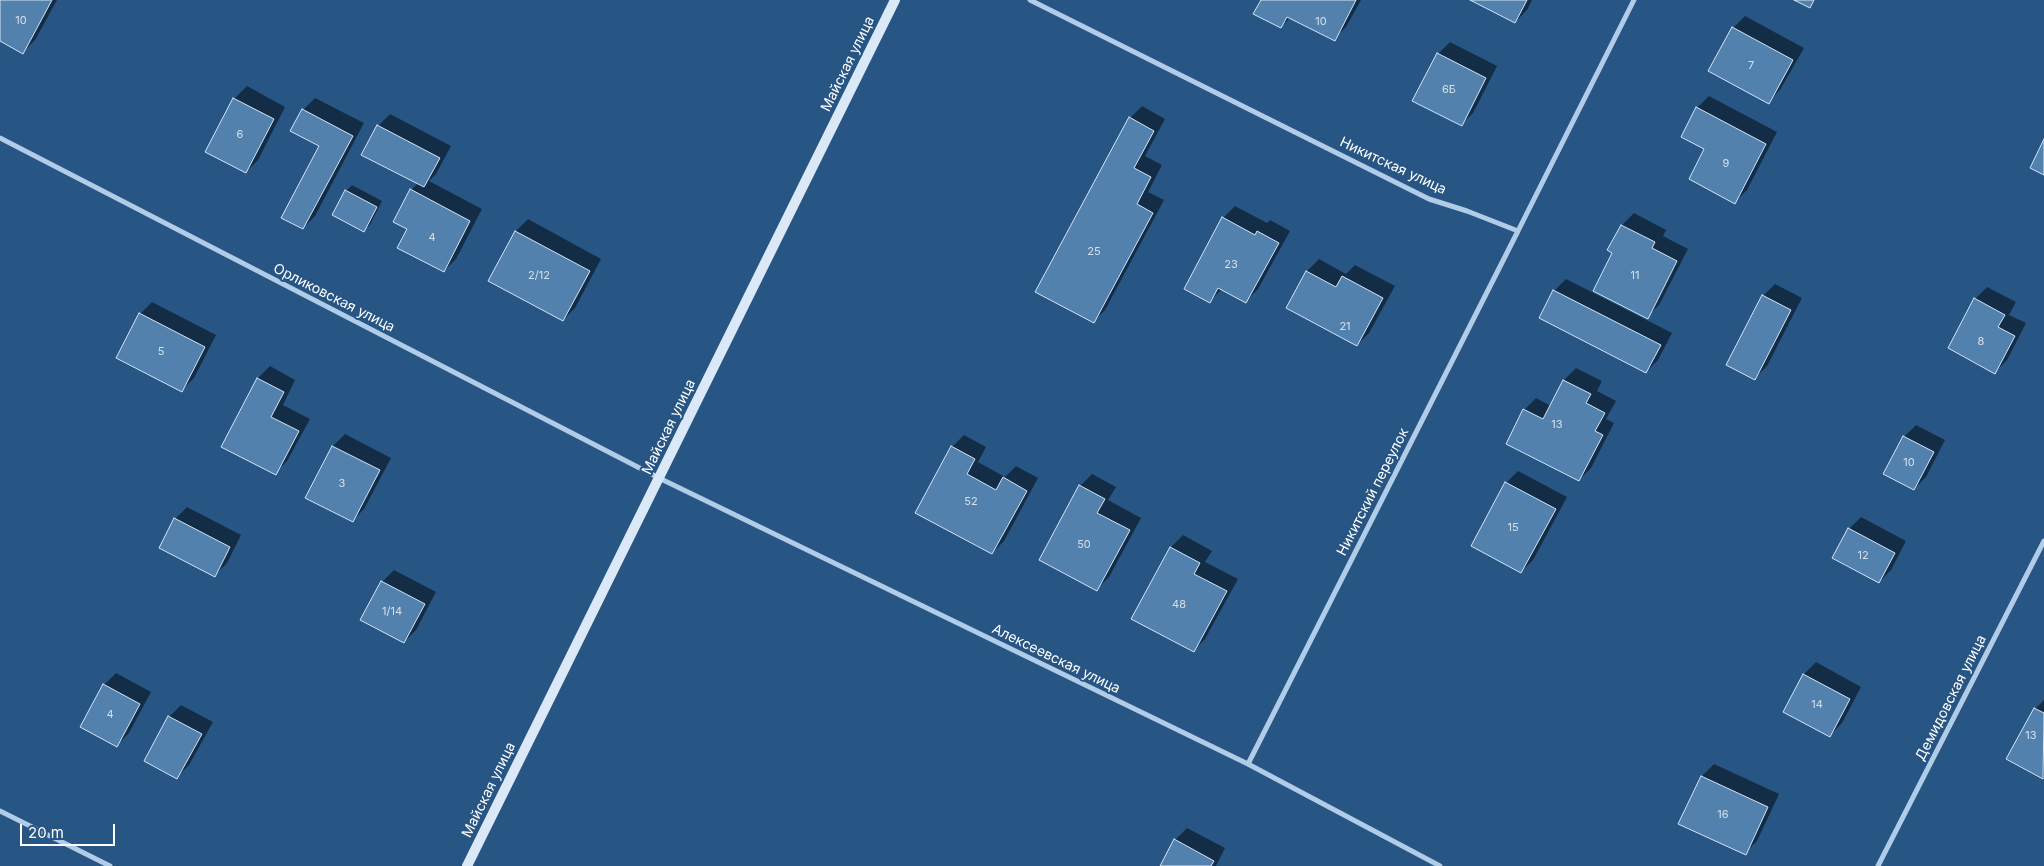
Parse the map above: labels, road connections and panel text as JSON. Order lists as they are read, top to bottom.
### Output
{
  "streets": {
    "street": [
      "Майская улица",
      "Никитская улица",
      "Орликовская улица",
      "Никитский переулок",
      "Алексеевская улица",
      "Демидовская улица"
    ]
  },
  "crossings": [
    ["Майская улица", "Орликовская улица"],
    ["Майская улица", "Алексеевская улица"],
    ["Никитская улица", "Никитский переулок"],
    ["Орликовская улица", "Алексеевская улица"],
    ["Никитский переулок", "Алексеевская улица"]
  ],
  "house_numbers": [
    "10",
    "10",
    "7",
    "6Б",
    "6",
    "9",
    "4",
    "25",
    "23",
    "2/12",
    "11",
    "21",
    "8",
    "5",
    "13",
    "10",
    "3",
    "52",
    "15",
    "50",
    "12",
    "48",
    "1/14",
    "14",
    "4",
    "13",
    "16"
  ],
  "scale_bar": "20 m"
}
